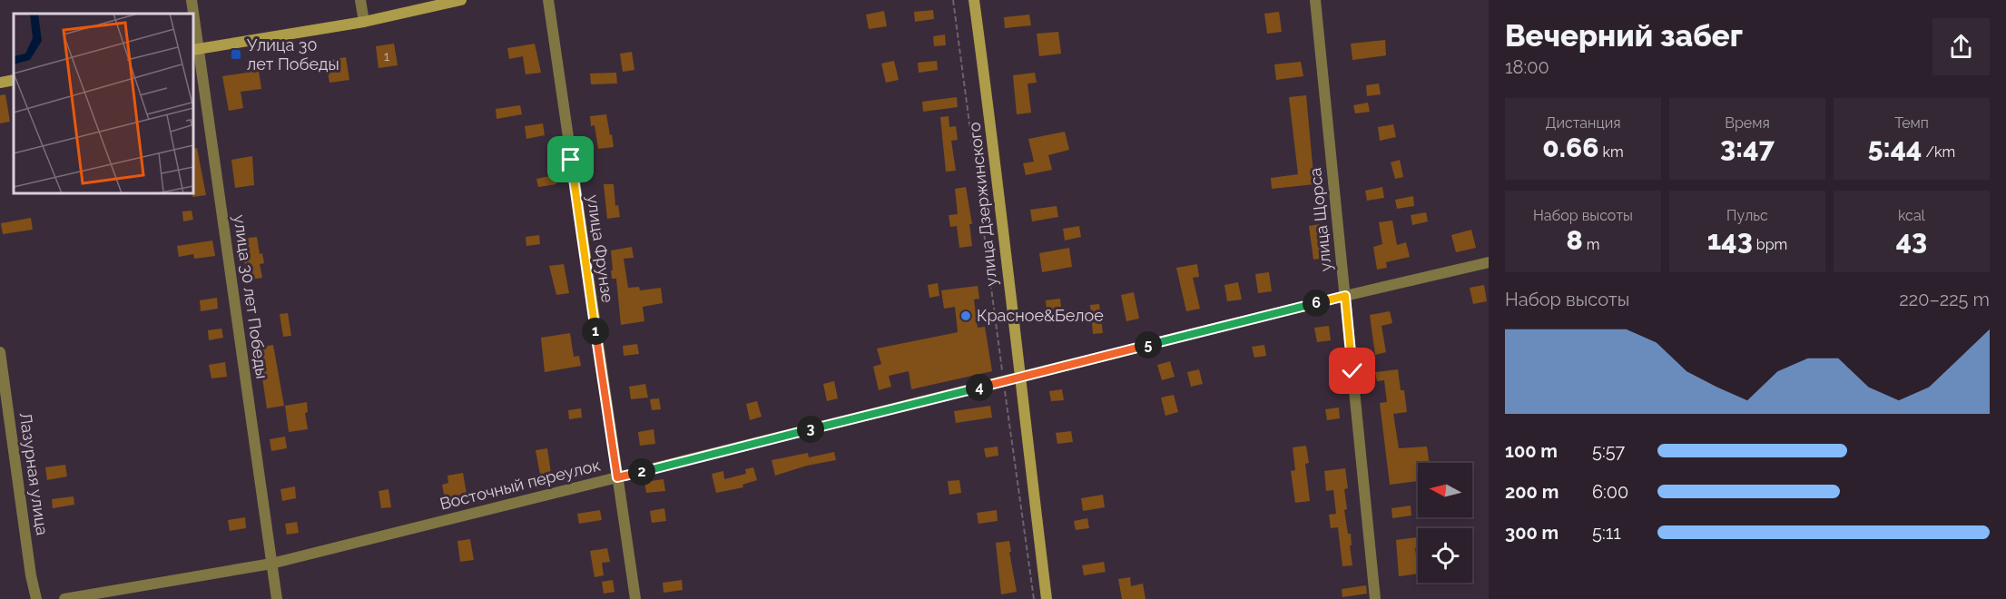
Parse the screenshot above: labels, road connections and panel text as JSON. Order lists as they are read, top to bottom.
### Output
{
  "streets": {
    "street": [
      "улица Дзержинского",
      "улица Щорса",
      "улица Фрунзе",
      "улица 30 лет Победы",
      "Лазурная улица",
      "Восточный переулок"
    ]
  },
  "crossings": [
    ["улица Дзержинского", "Восточный переулок"],
    ["улица Щорса", "Восточный переулок"],
    ["улица Фрунзе", "Восточный переулок"],
    ["улица 30 лет Победы", "Восточный переулок"]
  ],
  "places": {
    "transit": ["Улица 30 лет Победы"],
    "other": ["Красное&Белое"]
  },
  "house_numbers": ["1"],
  "north": "left",
  "page": {
    "heading": ["Вечерний забег", "18:00"],
    "stats": [
      ["Дистанция", "0.66 km"],
      ["Время", "3:47"],
      ["Темп", "5:44 /km"],
      ["Набор высоты", "8 m"],
      ["Пульс", "143 bpm"],
      ["kcal", "43"]
    ],
    "chart": ["Набор высоты", "220–225 m"],
    "pins": [
      "6",
      "1",
      "5",
      "4",
      "3",
      "2"
    ],
    "list": [
      {
        "name": "100 m",
        "note": "5:57"
      },
      {
        "name": "200 m",
        "note": "6:00"
      },
      {
        "name": "300 m",
        "note": "5:11"
      }
    ]
  }
}
